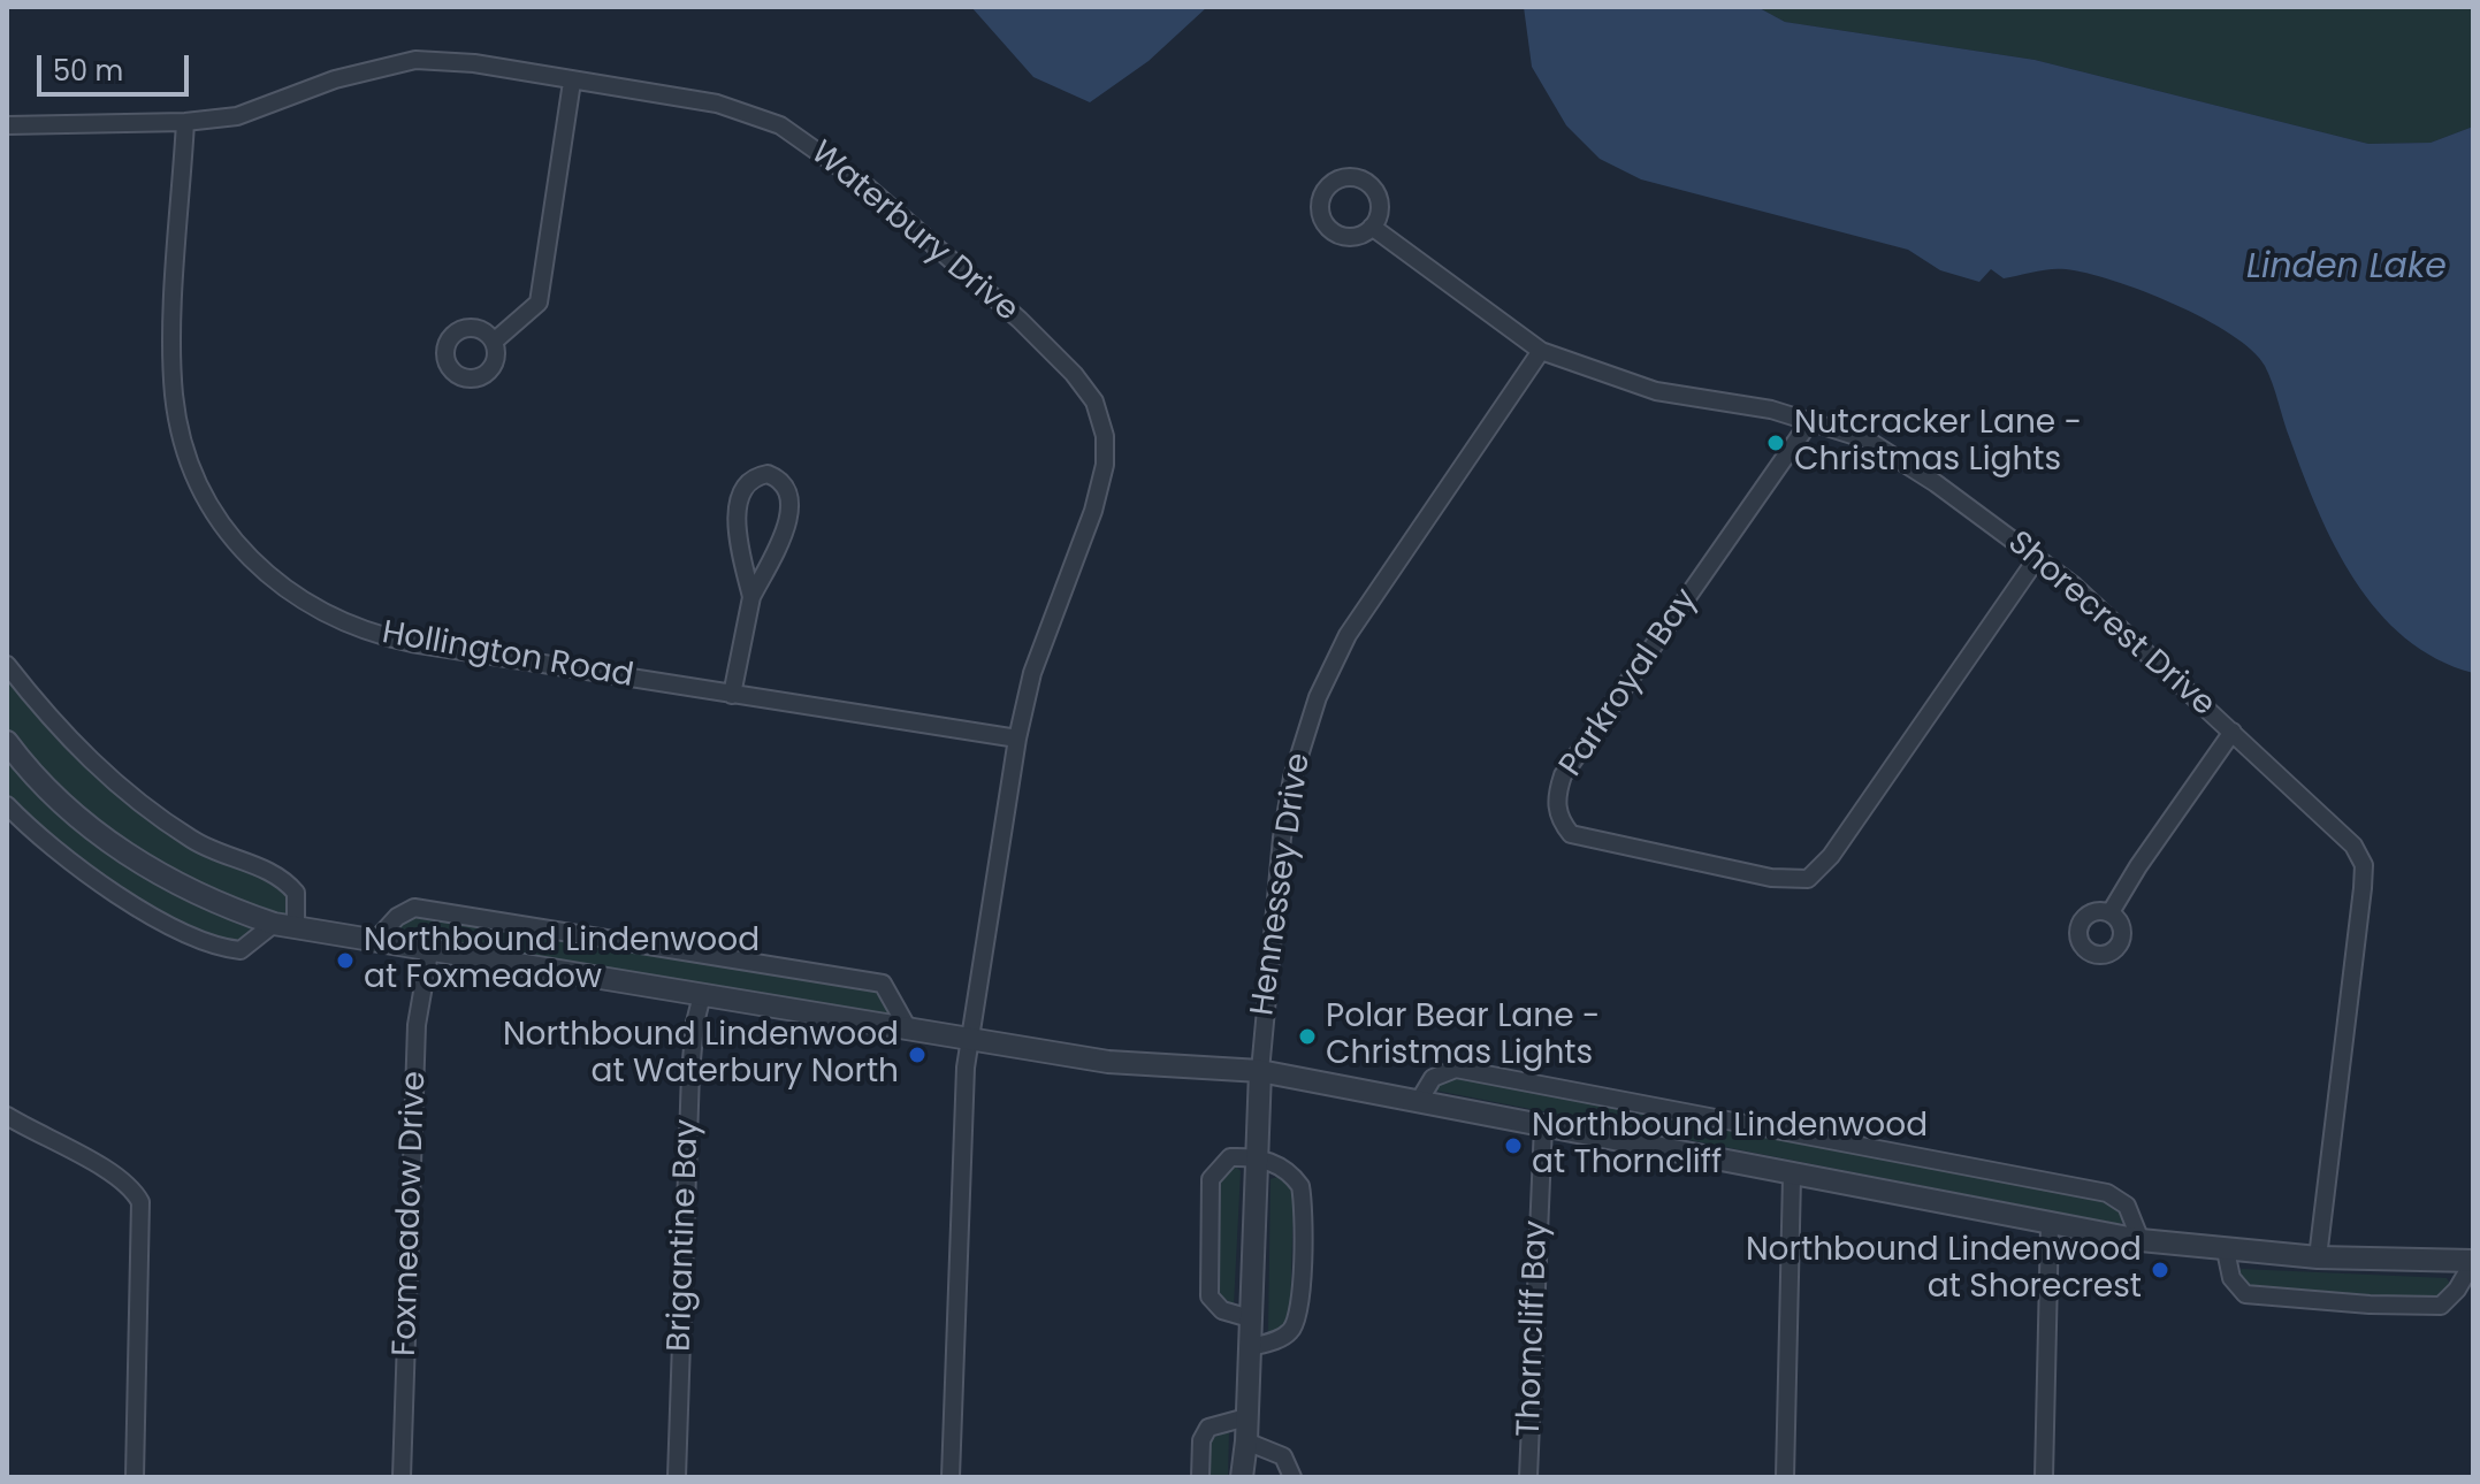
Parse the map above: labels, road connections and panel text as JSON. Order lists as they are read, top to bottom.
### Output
{
  "streets": {
    "street": [
      "Waterbury Drive",
      "Shorecrest Drive",
      "Hollington Road",
      "Parkroyal Bay",
      "Hennessey Drive",
      "Foxmeadow Drive",
      "Brigantine Bay",
      "Thorncliff Bay"
    ]
  },
  "crossings": [
    ["Waterbury Drive", "Hollington Road"],
    ["Shorecrest Drive", "Parkroyal Bay"],
    ["Shorecrest Drive", "Hennessey Drive"]
  ],
  "water": ["Linden Lake"],
  "places": [
    "Nutcracker Lane - Christmas Lights",
    "Northbound Lindenwood at Foxmeadow",
    "Polar Bear Lane - Christmas Lights",
    "Northbound Lindenwood at Waterbury North",
    "Northbound Lindenwood at Thorncliff",
    "Northbound Lindenwood at Shorecrest"
  ],
  "scale_bar": "50 m"
}
